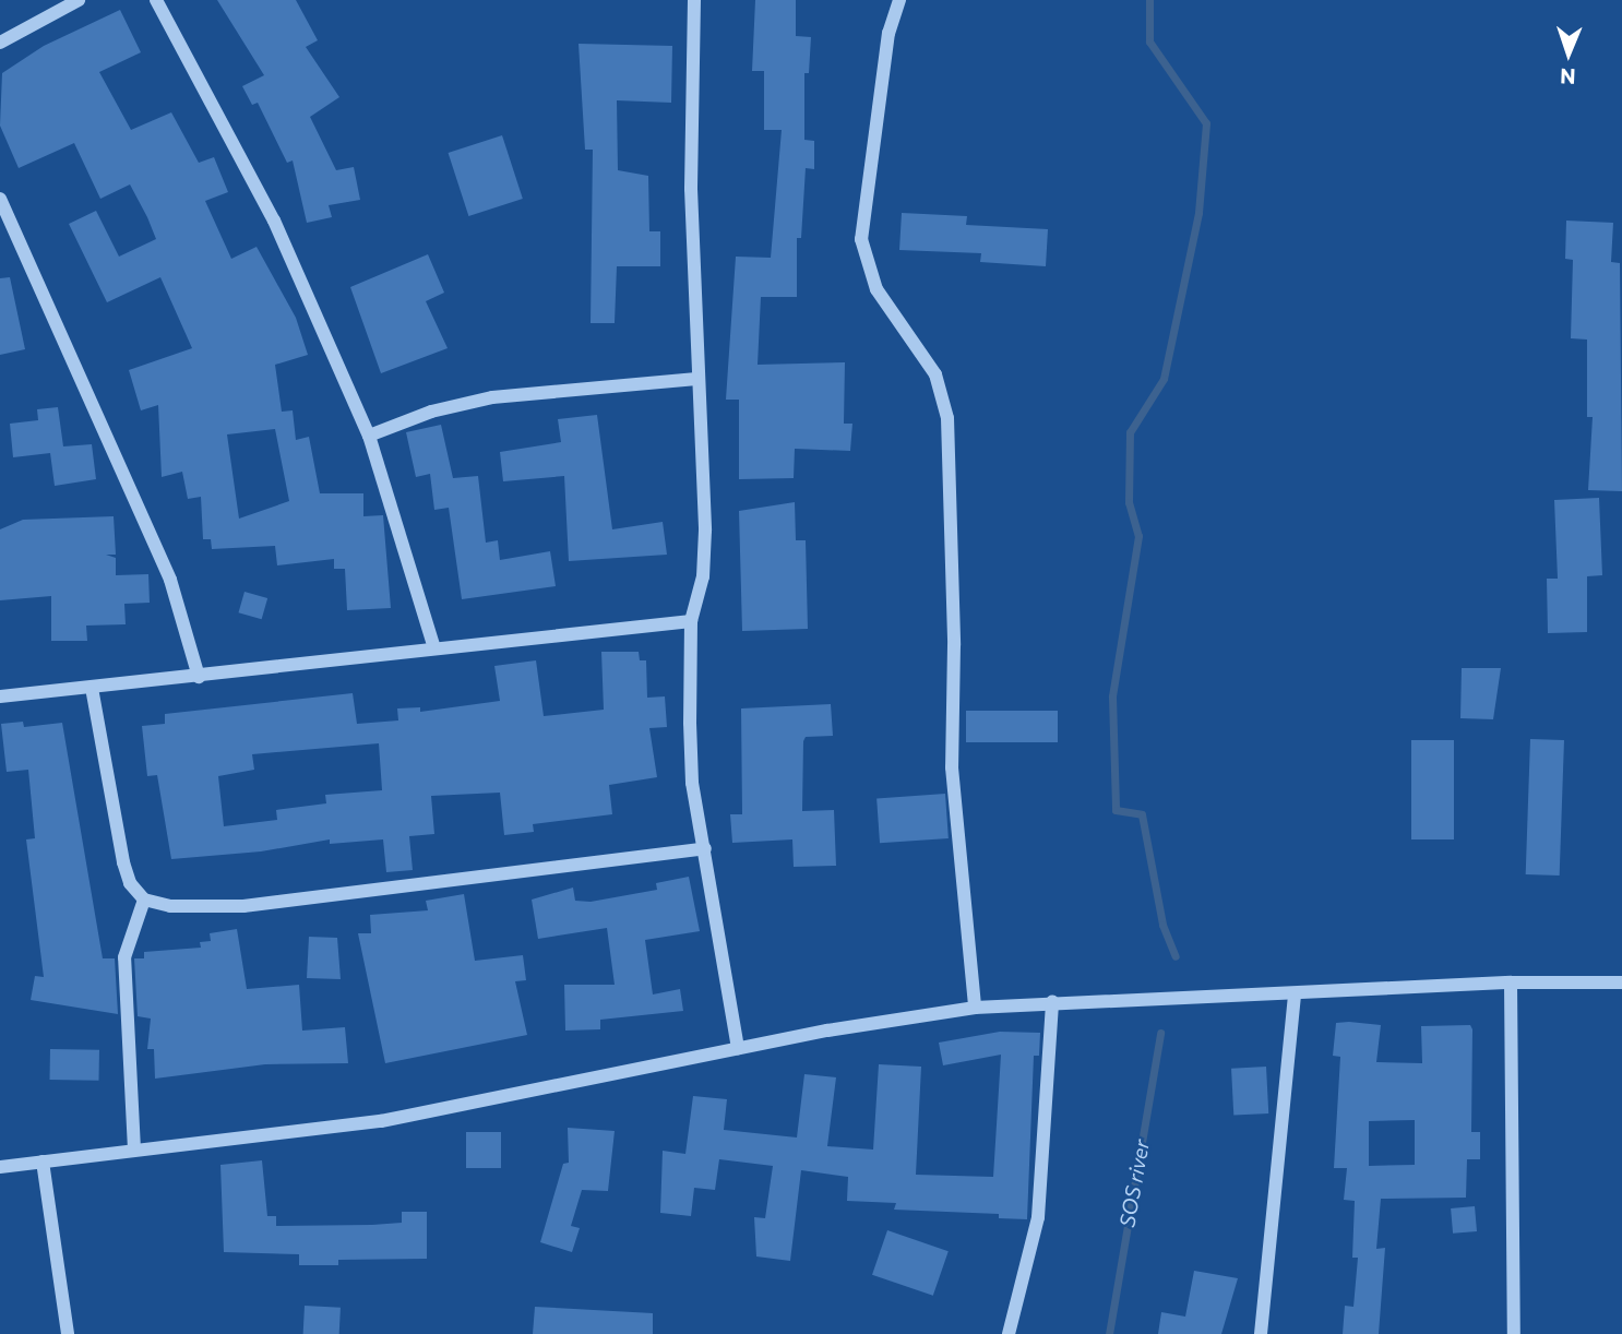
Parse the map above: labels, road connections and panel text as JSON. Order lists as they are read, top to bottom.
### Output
{
  "water": ["SOS river"],
  "north": "bottom"
}
